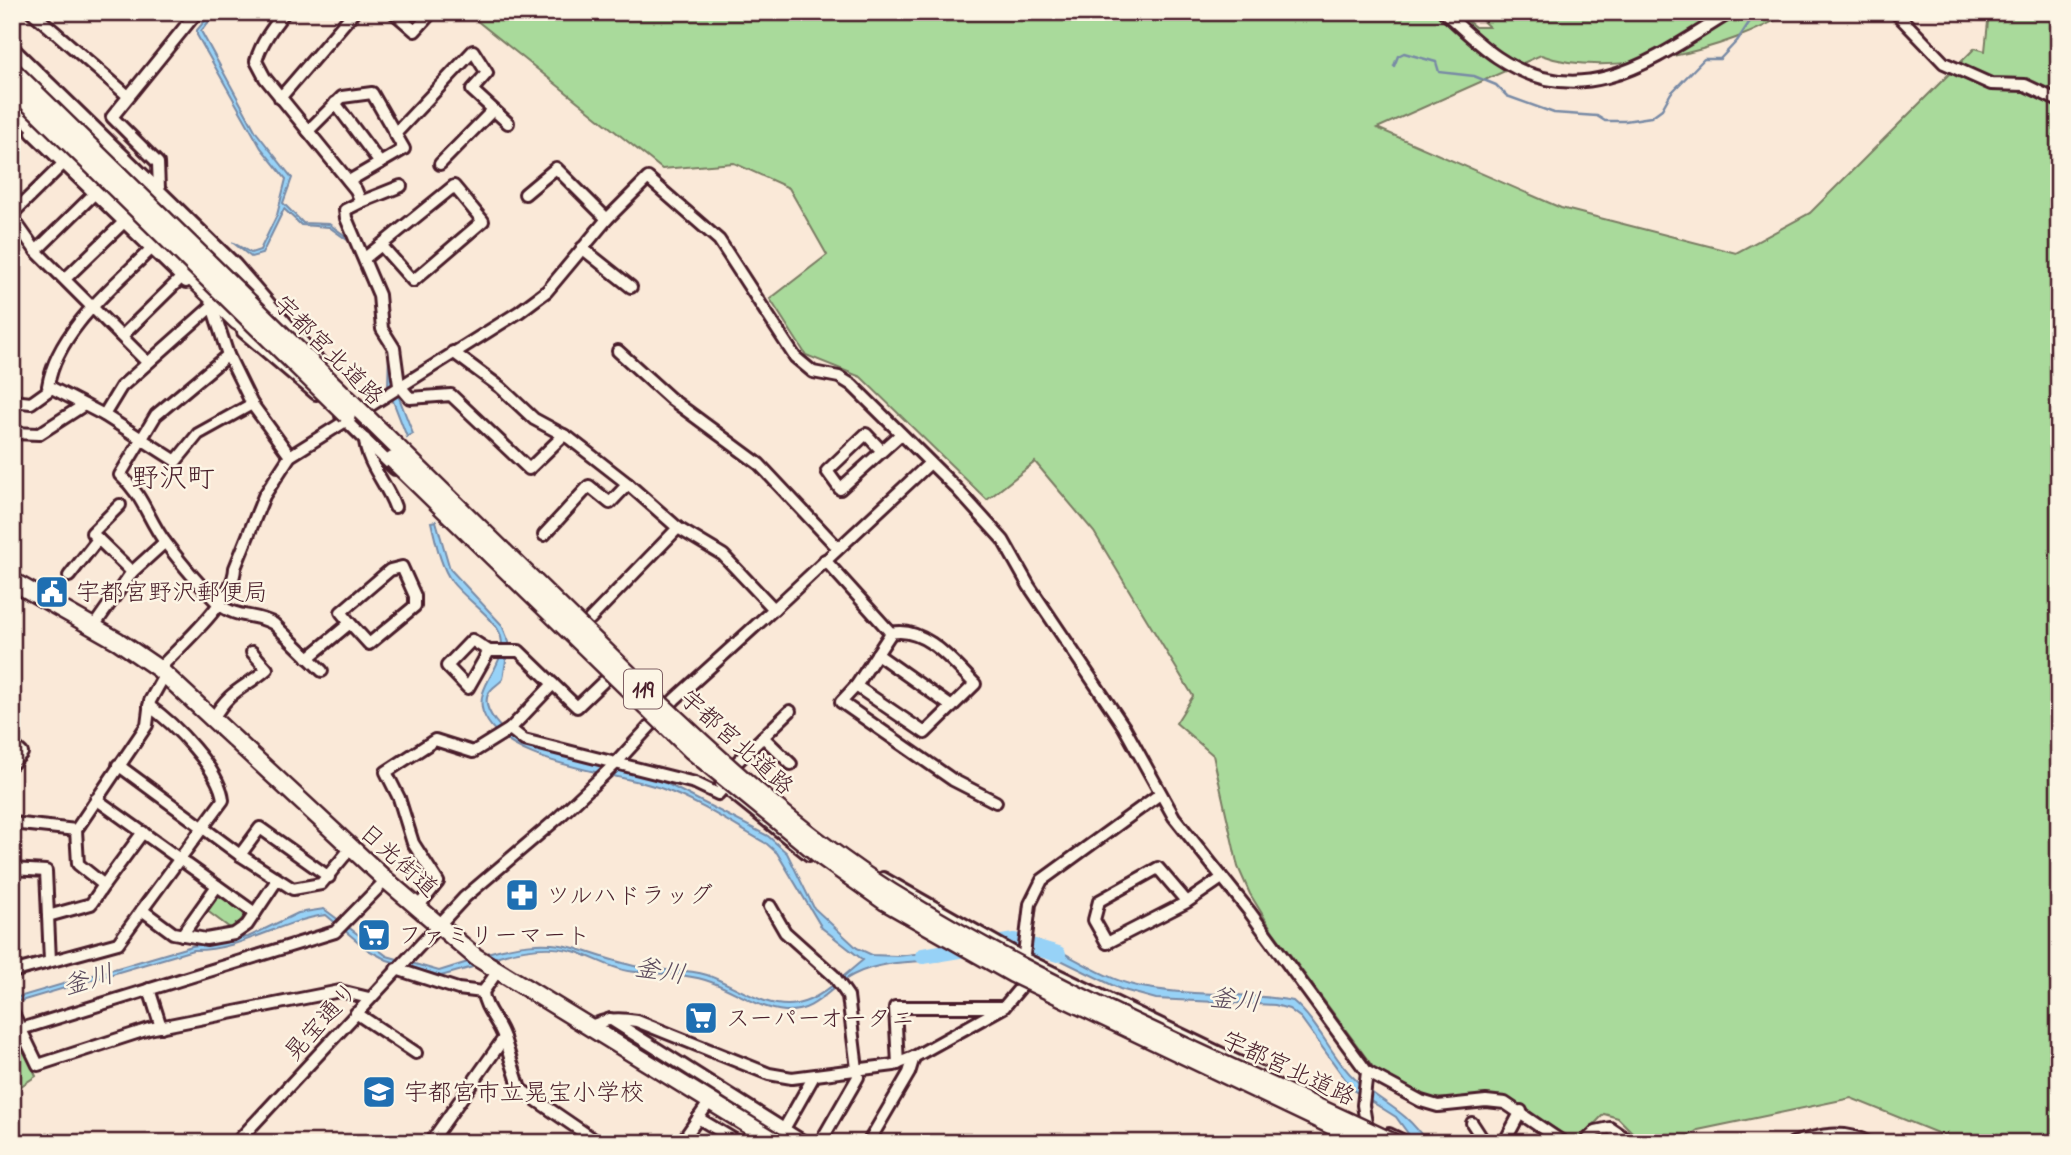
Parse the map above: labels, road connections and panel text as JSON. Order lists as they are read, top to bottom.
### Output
{
  "streets": {
    "highway": ["宇都宮北道路", "119", "日光街道"],
    "street": ["晃宝通り"]
  },
  "crossings": [
    ["日光街道", "晃宝通り"]
  ],
  "districts": ["野沢町"],
  "water": ["釜川"],
  "places": {
    "public building": ["宇都宮野沢郵便局"],
    "pharmacy": ["ツルハドラッグ"],
    "supermarket": ["ファミリーマート", "スーパーオータニ"],
    "school or university": ["宇都宮市立晃宝小学校"]
  }
}
